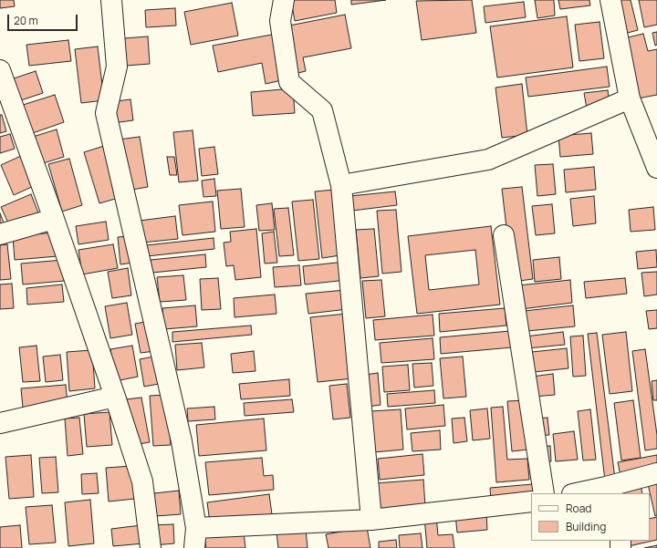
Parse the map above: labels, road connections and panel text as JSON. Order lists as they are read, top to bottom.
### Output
{
  "legend": ["Road", "Building"],
  "scale_bar": "20 m"
}
